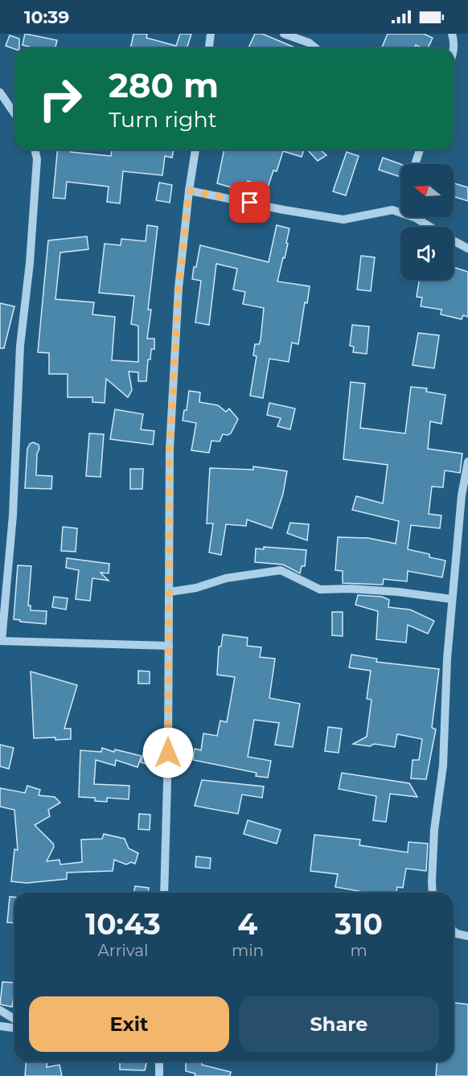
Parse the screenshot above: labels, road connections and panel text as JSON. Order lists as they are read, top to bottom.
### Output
{
  "north": "left",
  "page": {
    "status": "10:39",
    "turn": ["280 m", "Turn right"],
    "eta": [
      "10:43",
      "Arrival",
      "4",
      "min",
      "310",
      "m"
    ],
    "buttons": ["Exit", "Share"]
  }
}
